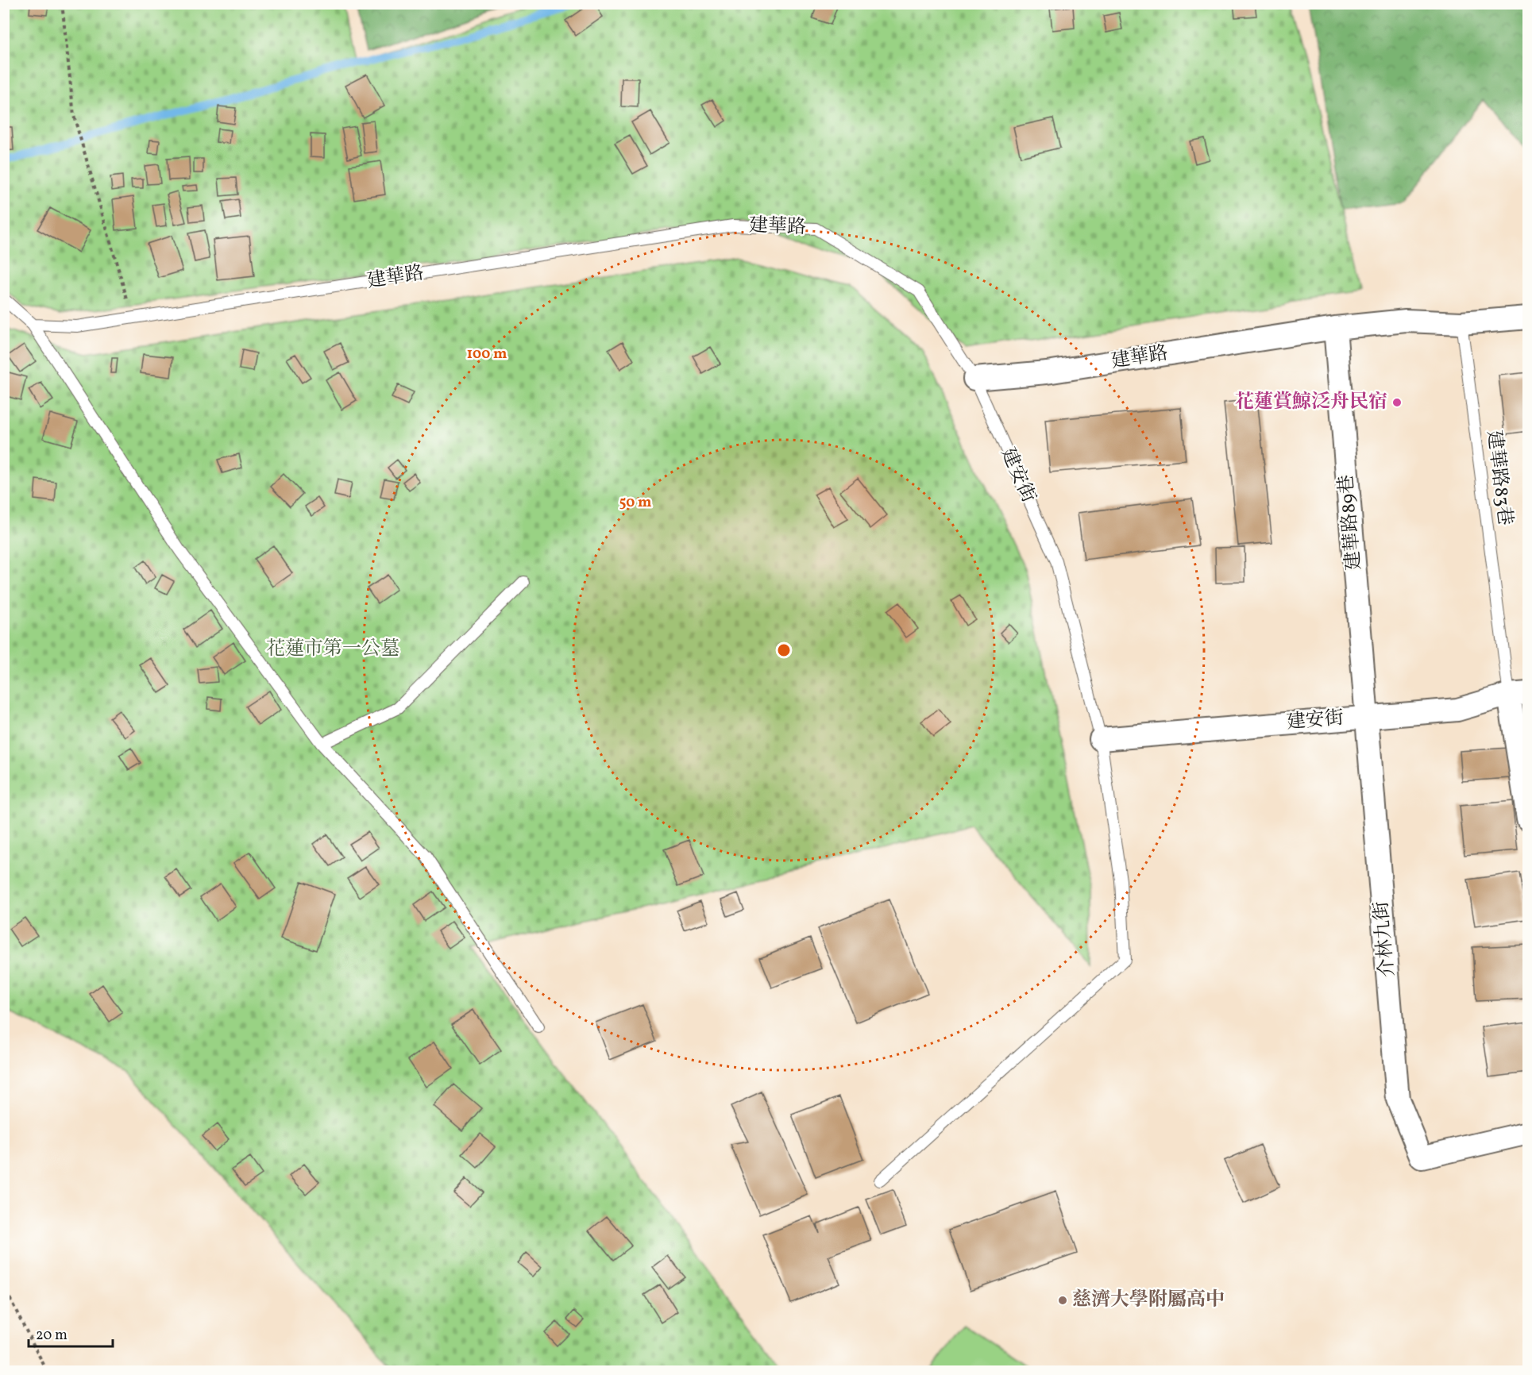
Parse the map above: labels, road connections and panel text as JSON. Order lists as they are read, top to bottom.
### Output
{
  "streets": {
    "street": [
      "建華路",
      "建安街",
      "建華路89巷",
      "介林九街"
    ],
    "lane": ["建華路83巷"]
  },
  "crossings": [
    ["建華路", "建安街"],
    ["建華路", "建華路83巷"],
    ["建華路", "建華路89巷"],
    ["建安街", "建華路83巷"],
    ["建安街", "建華路89巷"],
    ["建安街", "介林九街"],
    ["建華路89巷", "介林九街"]
  ],
  "parks": ["花蓮市第一公墓"],
  "places": ["花蓮賞鯨泛舟民宿", "慈濟大學附屬高中"],
  "scale_bar": "20 m",
  "rings": ["100 m", "50 m"]
}
